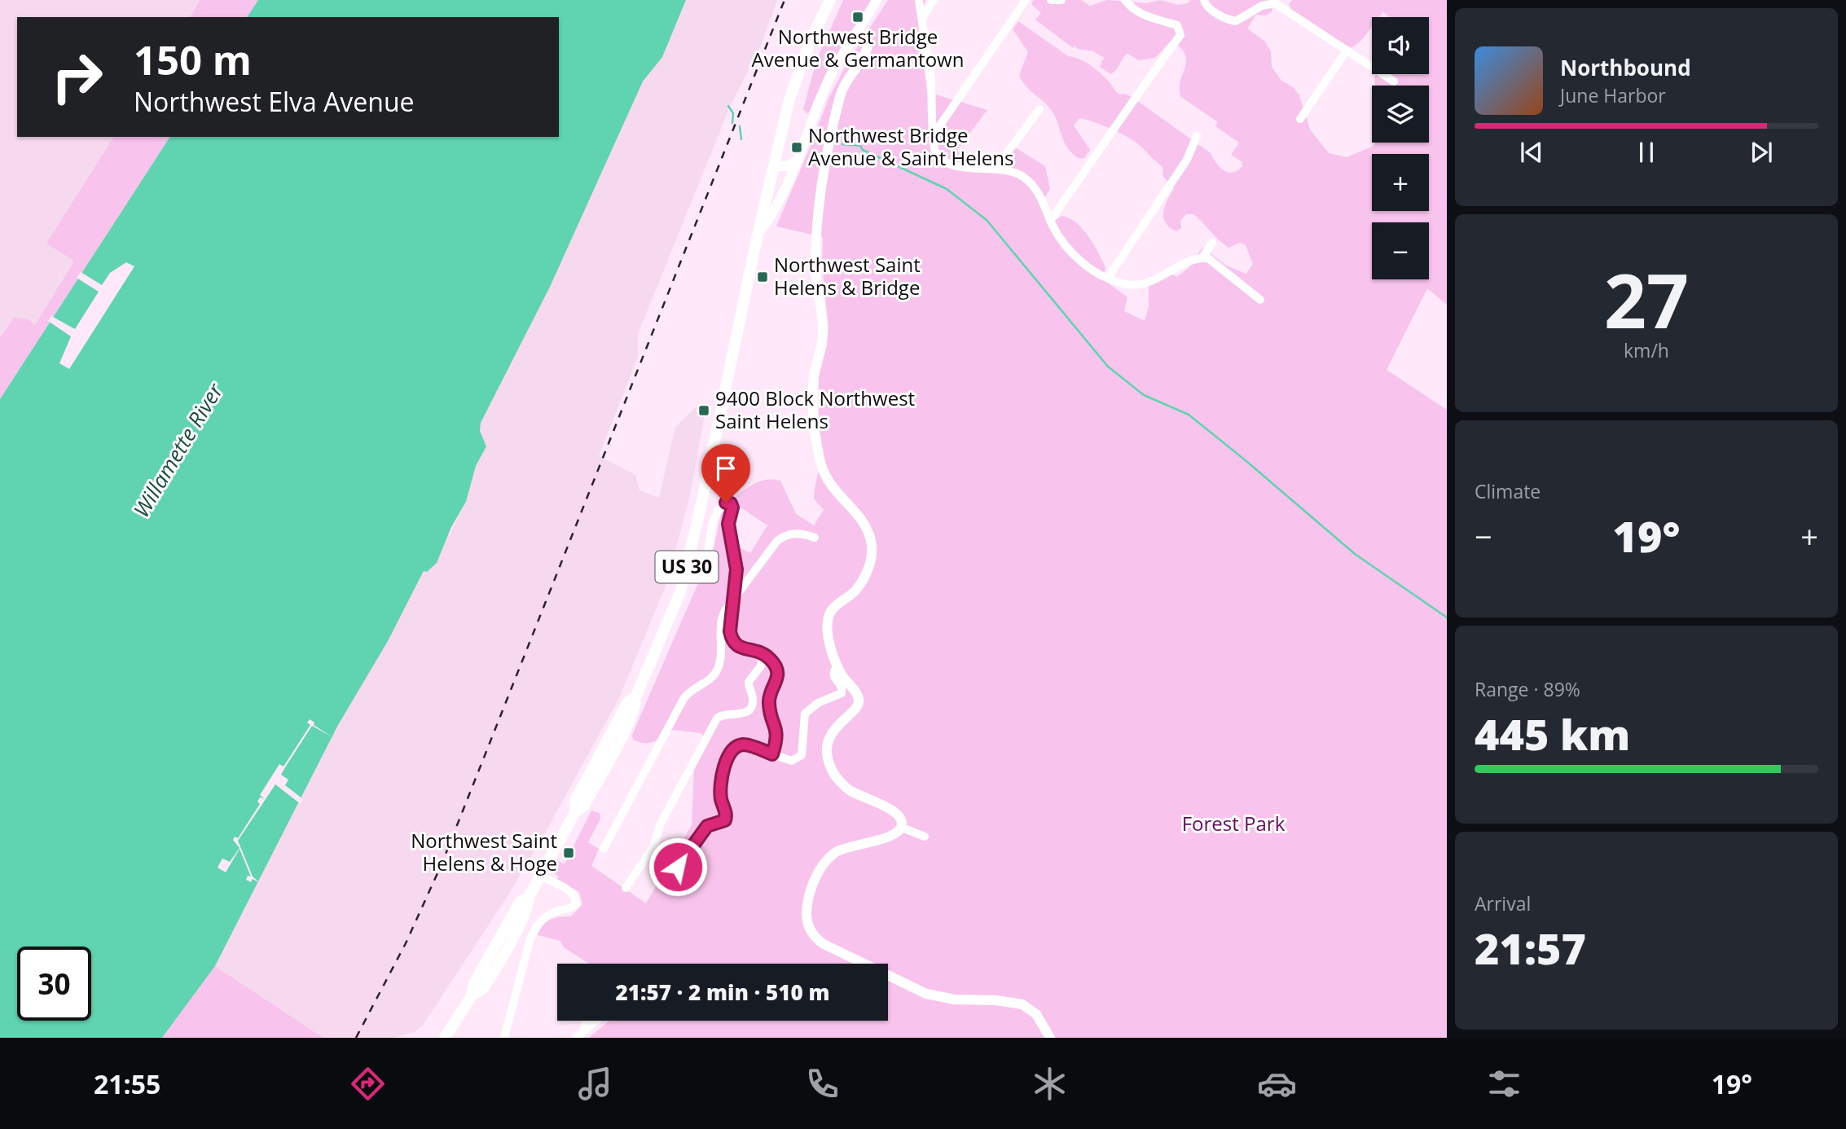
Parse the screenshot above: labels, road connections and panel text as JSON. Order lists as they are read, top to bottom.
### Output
{
  "streets": {
    "highway": ["US 30"]
  },
  "water": ["Willamette River"],
  "parks": ["Forest Park"],
  "places": {
    "transit": [
      "Northwest Bridge Avenue & Germantown",
      "Northwest Bridge Avenue & Saint Helens",
      "Northwest Saint Helens & Bridge",
      "9400 Block Northwest Saint Helens",
      "Northwest Saint Helens & Hoge"
    ]
  },
  "page": {
    "map_buttons": ["+", "−"],
    "turn": ["150 m", "Northwest Elva Avenue"],
    "song": ["Northbound", "June Harbor"],
    "tile": [
      ["27", "km/h"],
      "Climate",
      ["Range · 89%", "445 km"],
      ["Arrival", "21:57"]
    ],
    "heat": ["−", "19°", "+"],
    "limit": "30",
    "trip": "21:57 · 2 min · 510 m",
    "tabs": ["21:55", "19°"]
  }
}
